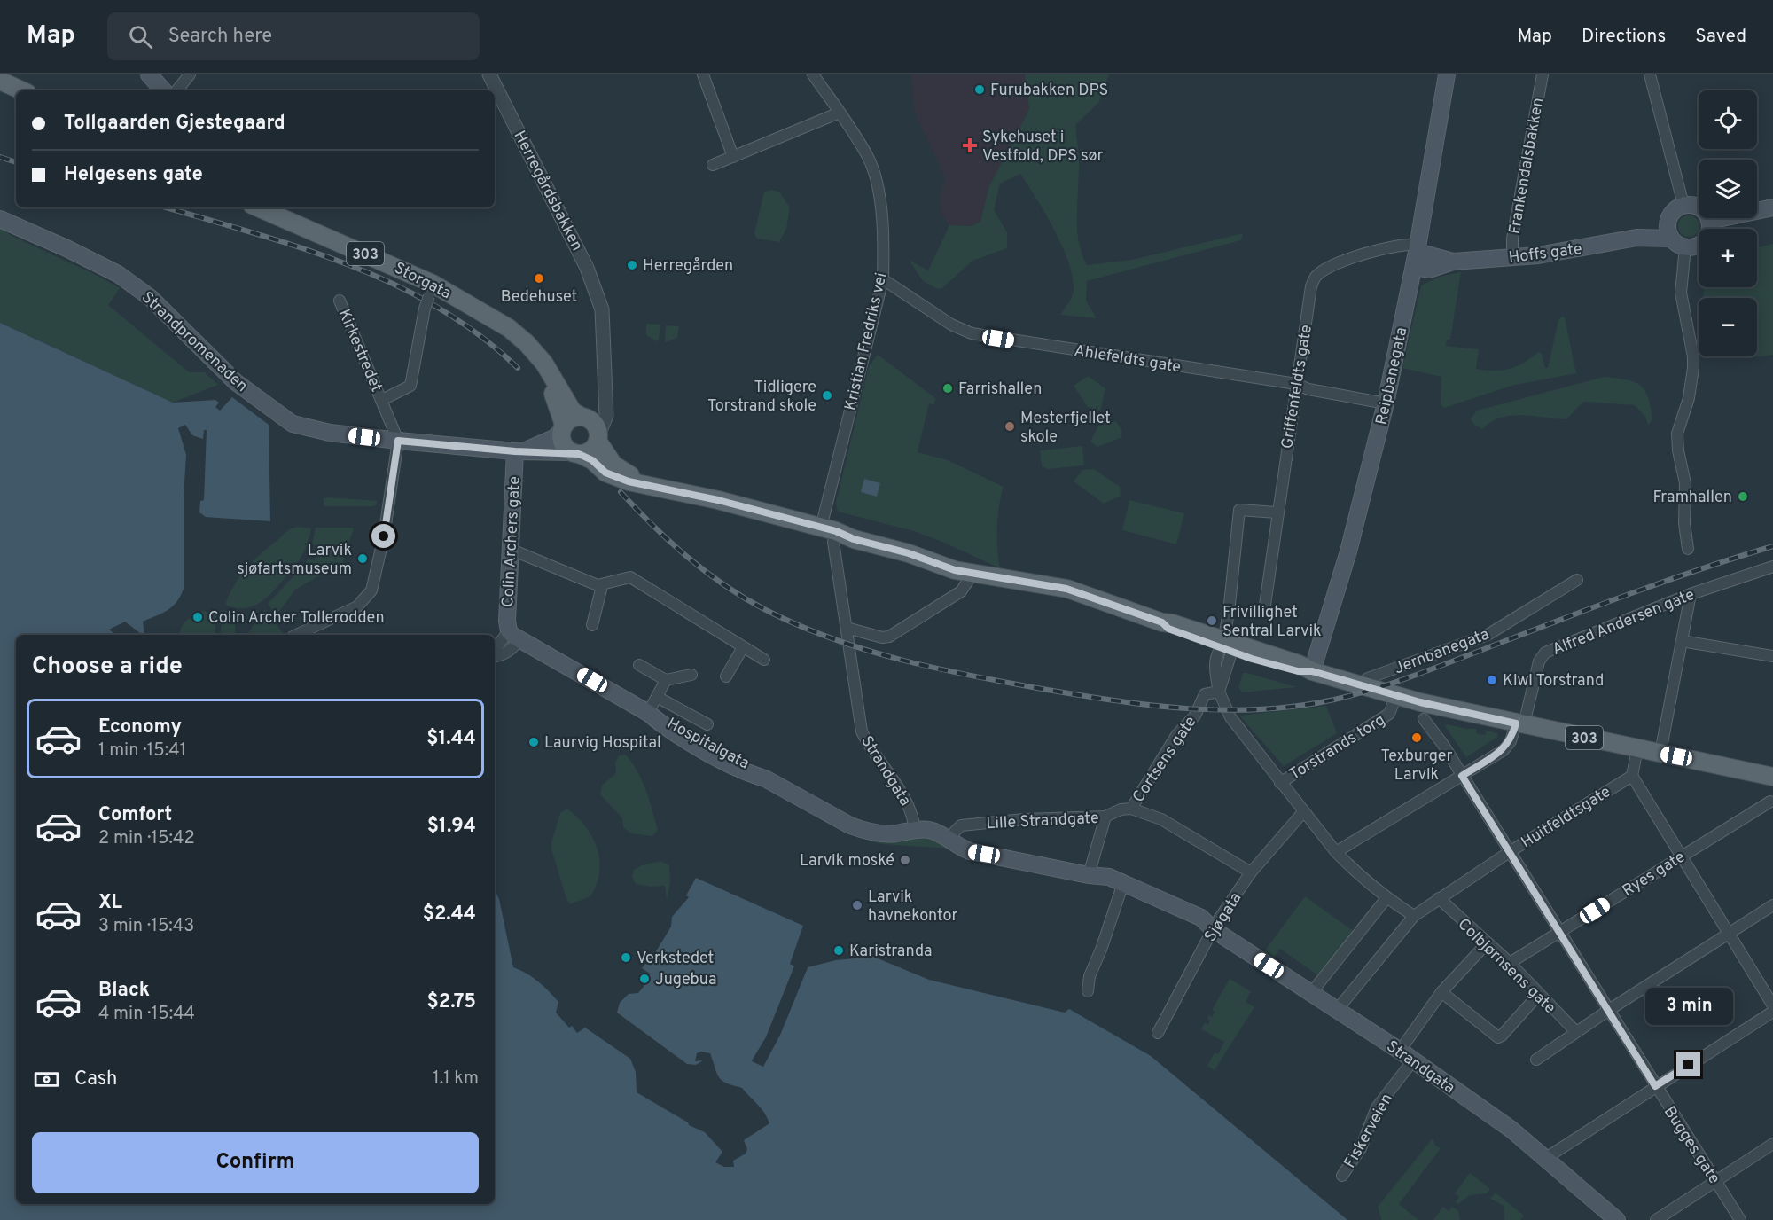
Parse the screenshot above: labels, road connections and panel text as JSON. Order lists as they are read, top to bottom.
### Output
{
  "streets": {
    "main road": [
      "Hoffs gate",
      "303",
      "Storgata",
      "Strandpromenaden",
      "Reipbanegata",
      "Colin Archers gate",
      "Hospitalgata",
      "Strandgata"
    ],
    "street": [
      "Frankendalsbakken",
      "Herregårdsbakken",
      "Kristian Fredriks vei",
      "Kirkestredet",
      "Ahlefeldts gate",
      "Griffenfeldts gate",
      "Alfred Andersen gate",
      "Jernbanegata",
      "Torstrands torg",
      "Cortsens gate",
      "Huitfeldtsgate",
      "Lille Strandgate",
      "Ryes gate",
      "Sjøgata",
      "Colbjørnsens gate",
      "Fiskerveien",
      "Bugges gate"
    ]
  },
  "crossings": [
    ["Frankendalsbakken", "Hoffs gate"],
    ["Herregårdsbakken", "303"],
    ["Herregårdsbakken", "Storgata"],
    ["Herregårdsbakken", "Strandpromenaden"],
    ["Hoffs gate", "Reipbanegata"],
    ["Hoffs gate", "Griffenfeldts gate"],
    ["303", "Storgata"],
    ["303", "Strandpromenaden"],
    ["303", "Kristian Fredriks vei"],
    ["303", "Reipbanegata"],
    ["303", "Alfred Andersen gate"],
    ["303", "Jernbanegata"],
    ["303", "Torstrands torg"],
    ["303", "Strandgata"],
    ["Storgata", "Strandpromenaden"],
    ["Strandpromenaden", "Kirkestredet"],
    ["Strandpromenaden", "Colin Archers gate"],
    ["Kristian Fredriks vei", "Ahlefeldts gate"],
    ["Kristian Fredriks vei", "Strandgata"],
    ["Ahlefeldts gate", "Reipbanegata"],
    ["Ahlefeldts gate", "Griffenfeldts gate"],
    ["Reipbanegata", "Griffenfeldts gate"],
    ["Griffenfeldts gate", "Torstrands torg"],
    ["Colin Archers gate", "Hospitalgata"],
    ["Hospitalgata", "Strandgata"],
    ["Torstrands torg", "Cortsens gate"],
    ["Cortsens gate", "Lille Strandgate"],
    ["Strandgata", "Huitfeldtsgate"],
    ["Strandgata", "Lille Strandgate"],
    ["Strandgata", "Sjøgata"],
    ["Strandgata", "Fiskerveien"],
    ["Huitfeldtsgate", "Colbjørnsens gate"],
    ["Huitfeldtsgate", "Bugges gate"],
    ["Ryes gate", "Colbjørnsens gate"],
    ["Ryes gate", "Bugges gate"]
  ],
  "places": {
    "other": [
      "Furubakken DPS",
      "Herregården",
      "Bedehuset",
      "Farrishallen",
      "Tidligere Torstrand skole",
      "Mesterfjellet skole",
      "Framhallen",
      "Larvik sjøfartsmuseum",
      "Colin Archer Tollerodden",
      "Frivillighet Sentral Larvik",
      "Kiwi Torstrand",
      "Texburger Larvik",
      "Laurvig Hospital",
      "Larvik moské",
      "Larvik havnekontor",
      "Karistranda",
      "Verkstedet",
      "Jugebua"
    ],
    "health": ["Sykehuset i Vestfold, DPS sør"]
  },
  "page": {
    "header": "Map",
    "search": "Search here",
    "nav": ["Map", "Directions", "Saved"],
    "map_buttons": ["+", "−"],
    "banner": ["Tollgaarden Gjestegaard", "Helgesens gate"],
    "heading": "Choose a ride",
    "list": [
      {
        "name": "Economy",
        "note": "1 min · 15:41",
        "value": "$1.44"
      },
      {
        "name": "Comfort",
        "note": "2 min · 15:42",
        "value": "$1.94"
      },
      {
        "name": "XL",
        "note": "3 min · 15:43",
        "value": "$2.44"
      },
      {
        "name": "Black",
        "note": "4 min · 15:44",
        "value": "$2.75"
      }
    ],
    "bubble": "3 min",
    "pay": ["Cash", "1.1 km"],
    "buttons": "Confirm"
  }
}
